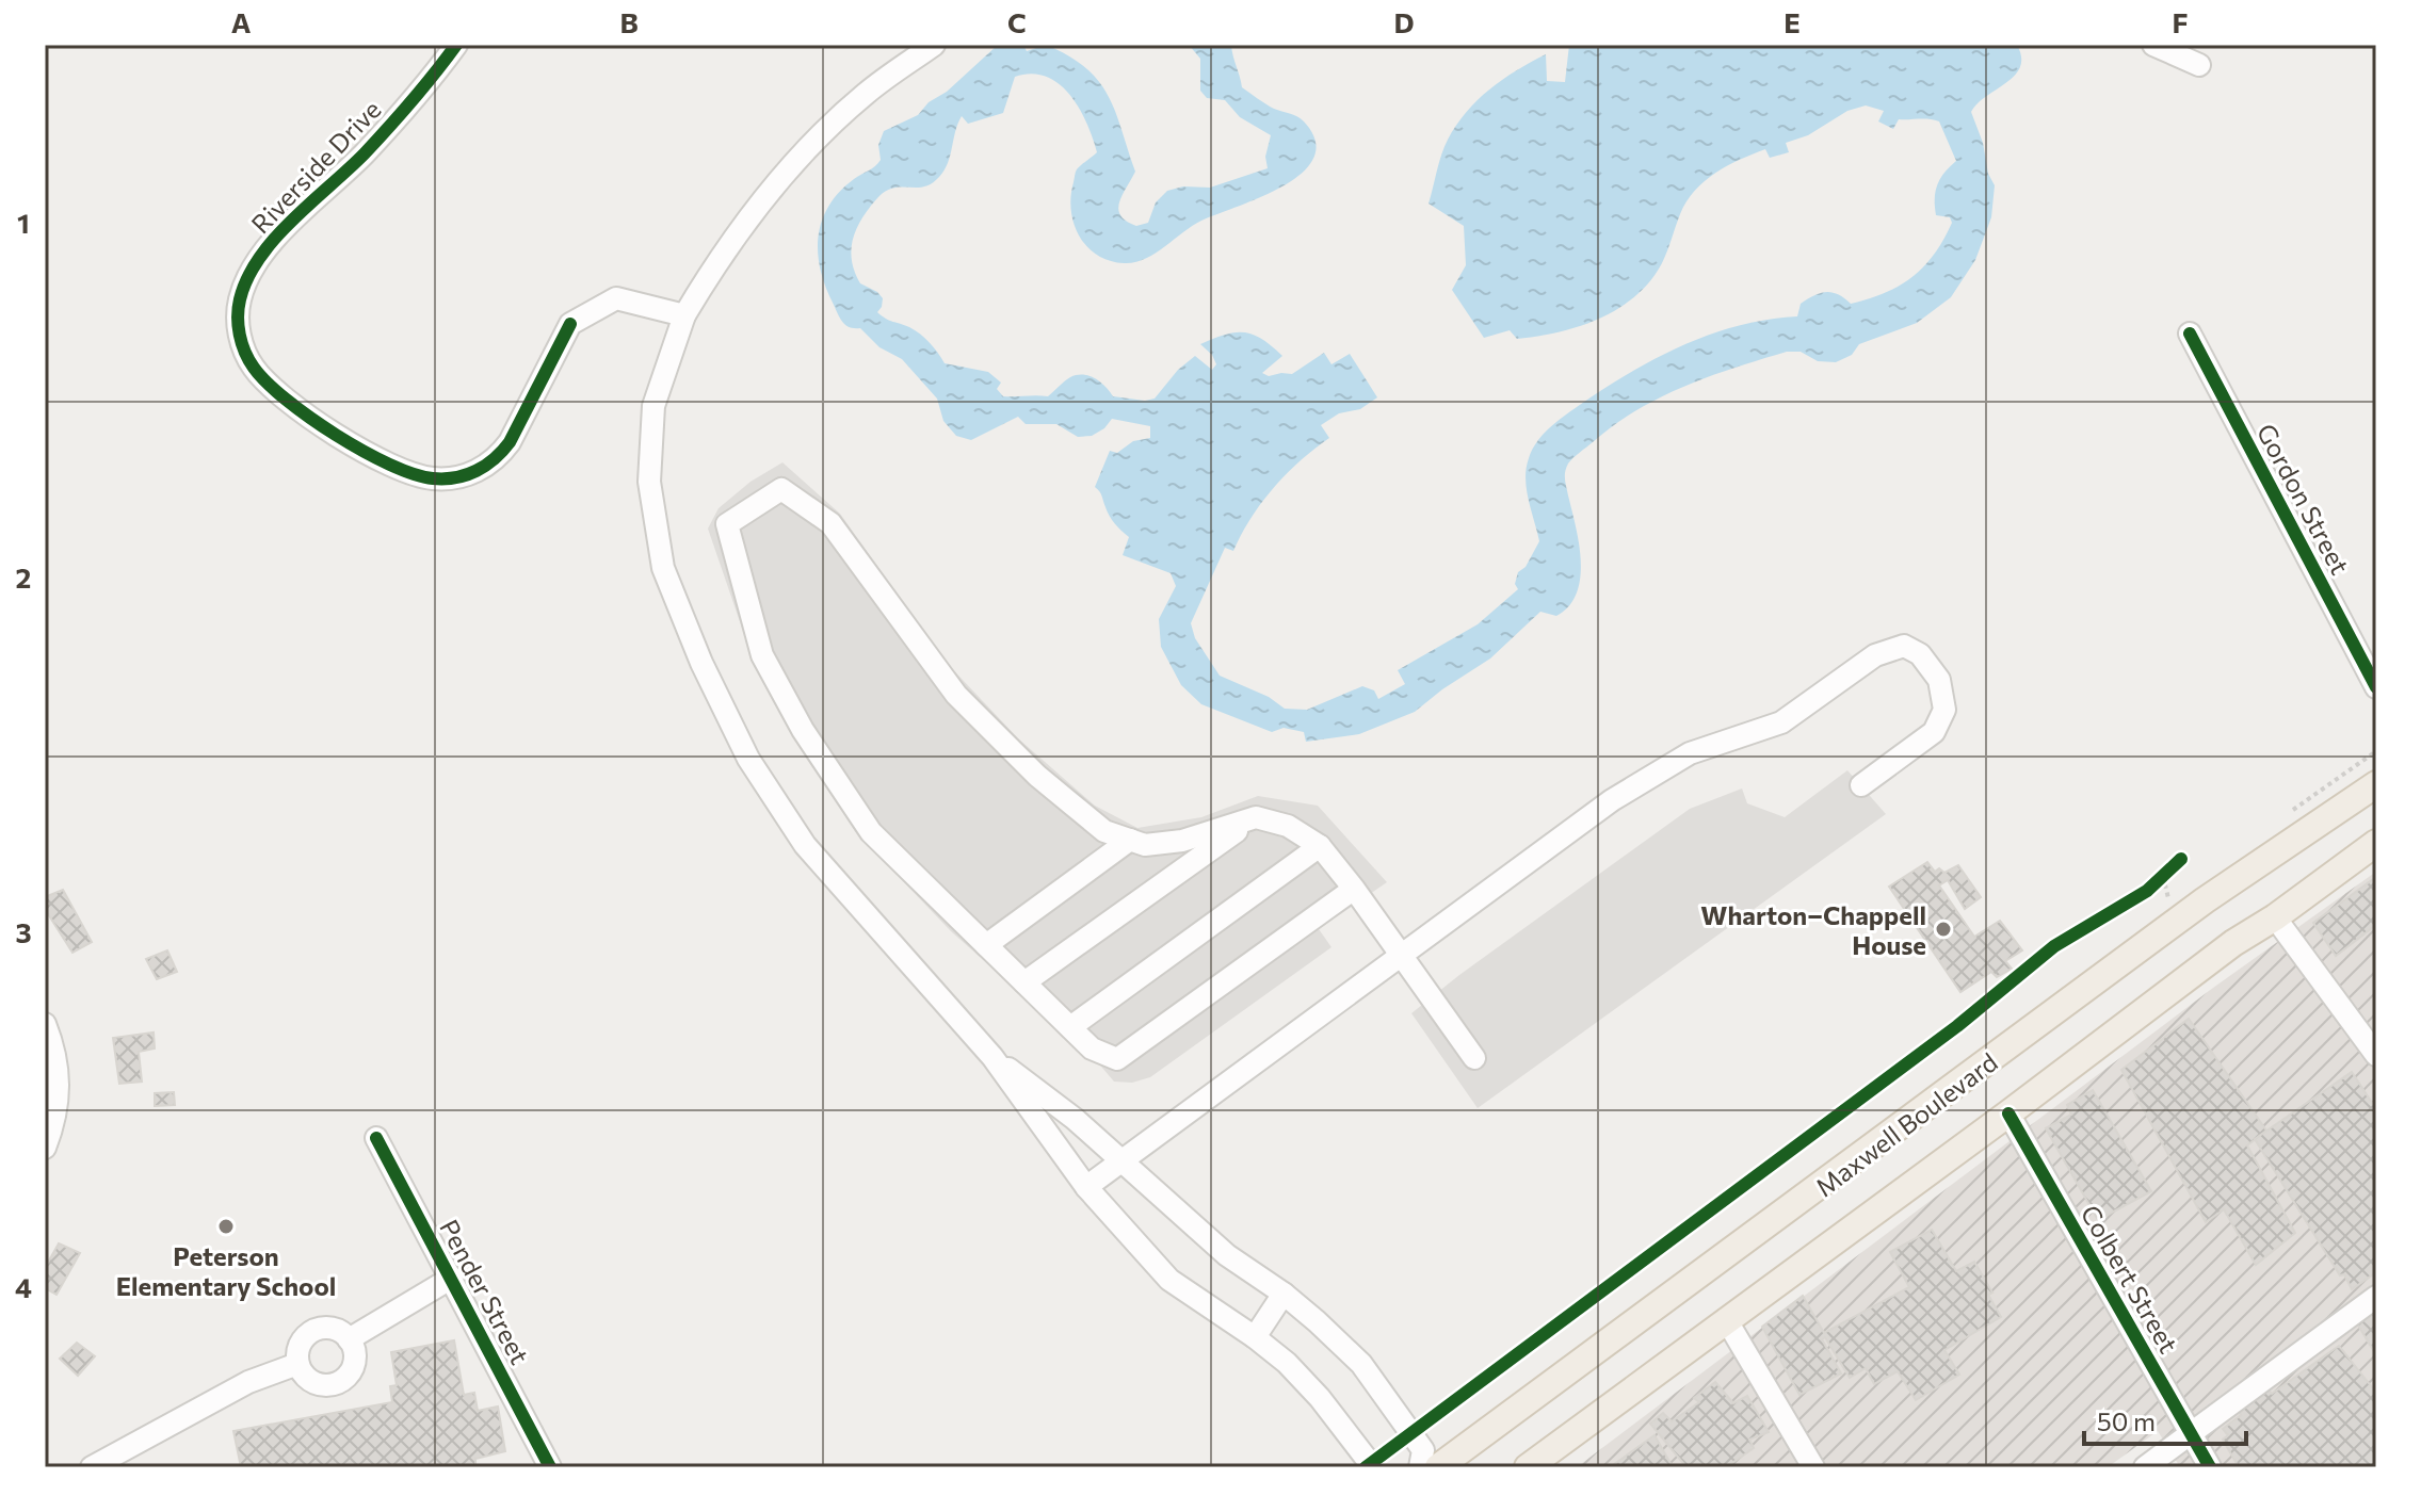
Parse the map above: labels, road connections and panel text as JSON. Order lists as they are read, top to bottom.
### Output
{
  "streets": {
    "main road": ["Maxwell Boulevard"],
    "street": [
      "Riverside Drive",
      "Gordon Street",
      "Colbert Street",
      "Pender Street"
    ]
  },
  "crossings": [
    ["Maxwell Boulevard", "Colbert Street"]
  ],
  "places": ["Wharton–Chappell House", "Peterson Elementary School"],
  "scale_bar": "50 m",
  "grid": {
    "columns": [
      "A",
      "B",
      "C",
      "D",
      "E",
      "F"
    ],
    "rows": [
      "1",
      "2",
      "3",
      "4"
    ]
  }
}
